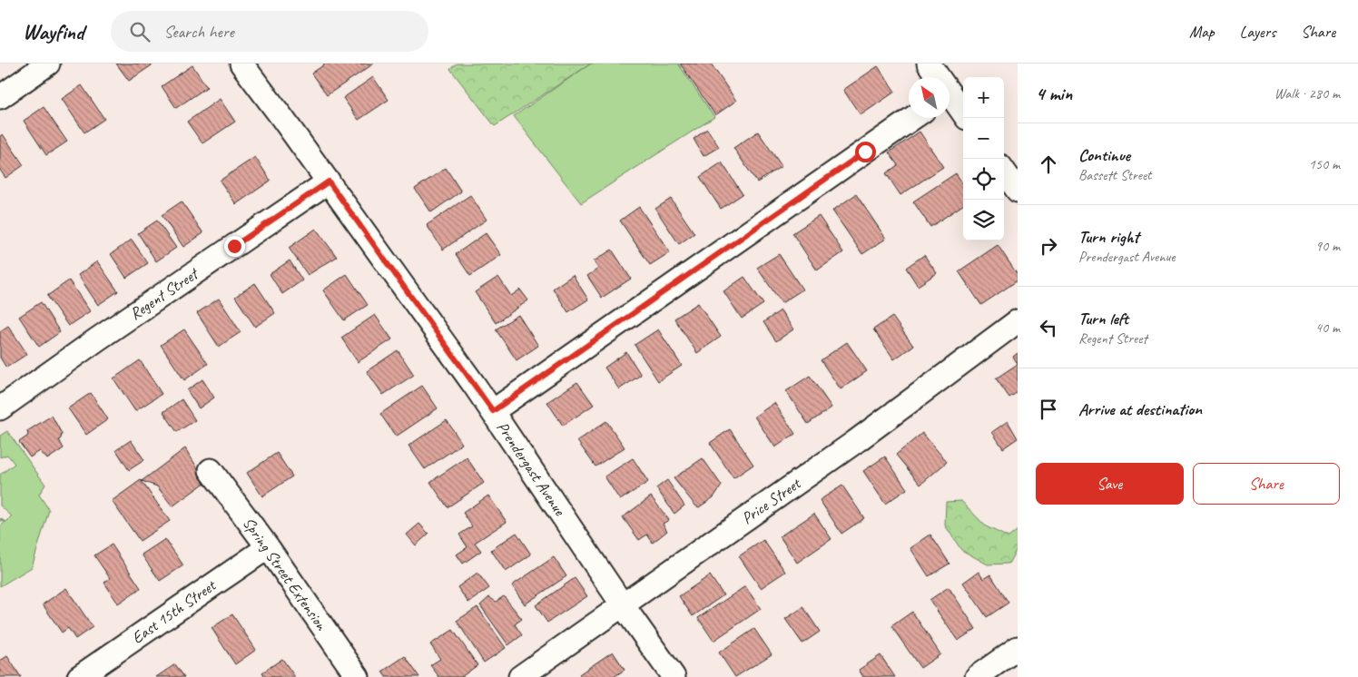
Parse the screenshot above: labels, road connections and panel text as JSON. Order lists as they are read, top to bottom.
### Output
{
  "streets": {
    "street": [
      "Regent Street",
      "Prendergast Avenue",
      "Price Street",
      "Spring Street Extension",
      "East 15th Street"
    ]
  },
  "crossings": [
    ["Regent Street", "Prendergast Avenue"],
    ["Prendergast Avenue", "Price Street"],
    ["Spring Street Extension", "East 15th Street"]
  ],
  "north": "top left",
  "page": {
    "header": "Wayfind",
    "search": "Search here",
    "nav": ["Map", "Layers", "Share"],
    "heading": ["4 min", "Walk · 280 m"],
    "map_buttons": ["+", "−"],
    "list": [
      ["Continue", "Bassett Street", "150 m"],
      ["Turn right", "Prendergast Avenue", "90 m"],
      ["Turn left", "Regent Street", "40 m"],
      "Arrive at destination"
    ],
    "buttons": ["Save", "Share"]
  }
}
